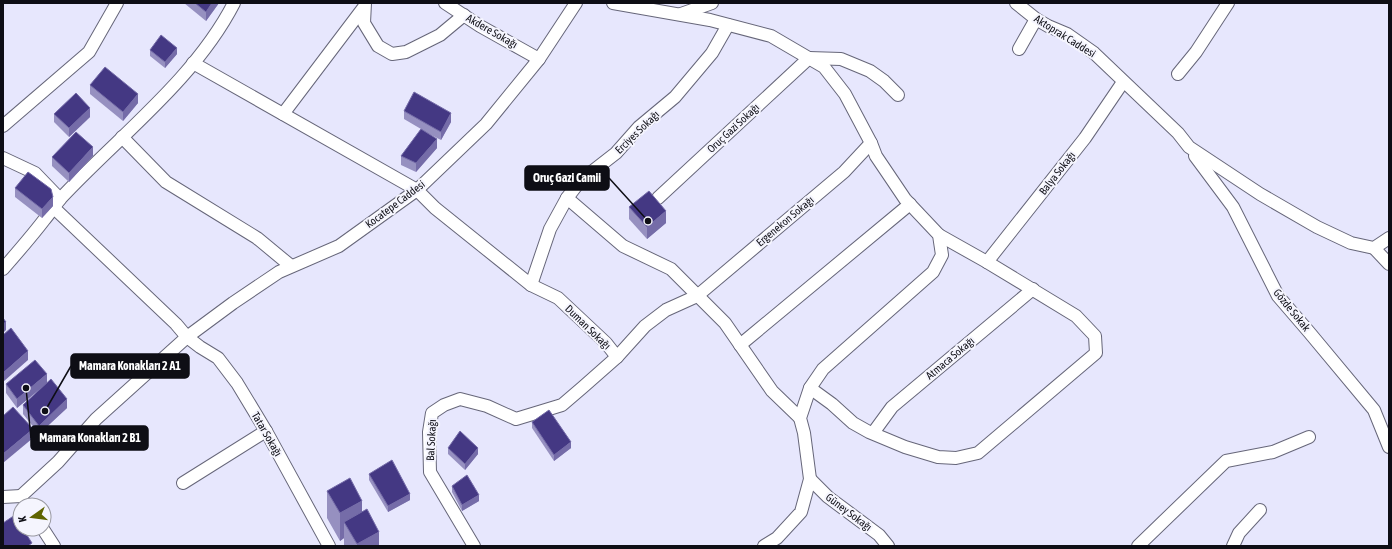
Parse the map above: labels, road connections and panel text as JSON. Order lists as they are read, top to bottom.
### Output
{
  "streets": {
    "street": [
      "Akdere Sokağı",
      "Aktoprak Caddesi",
      "Oruç Gazi Sokağı",
      "Erciyes Sokağı",
      "Balya Sokağı",
      "Kocatepe Caddesi",
      "Ergenekon Sokağı",
      "Gözde Sokak",
      "Duman Sokağı",
      "Atmaca Sokağı",
      "Tatar Sokağı",
      "Bal Sokağı",
      "Güney Sokağı"
    ]
  },
  "crossings": [
    ["Akdere Sokağı", "Kocatepe Caddesi"],
    ["Aktoprak Caddesi", "Balya Sokağı"],
    ["Aktoprak Caddesi", "Gözde Sokak"],
    ["Erciyes Sokağı", "Duman Sokağı"],
    ["Kocatepe Caddesi", "Duman Sokağı"],
    ["Kocatepe Caddesi", "Tatar Sokağı"],
    ["Ergenekon Sokağı", "Duman Sokağı"],
    ["Duman Sokağı", "Bal Sokağı"]
  ],
  "places": ["Oruç Gazi Camii", "Mamara Konakları 2 B1", "Mamara Konakları 2 A1"],
  "north": "left"
}
